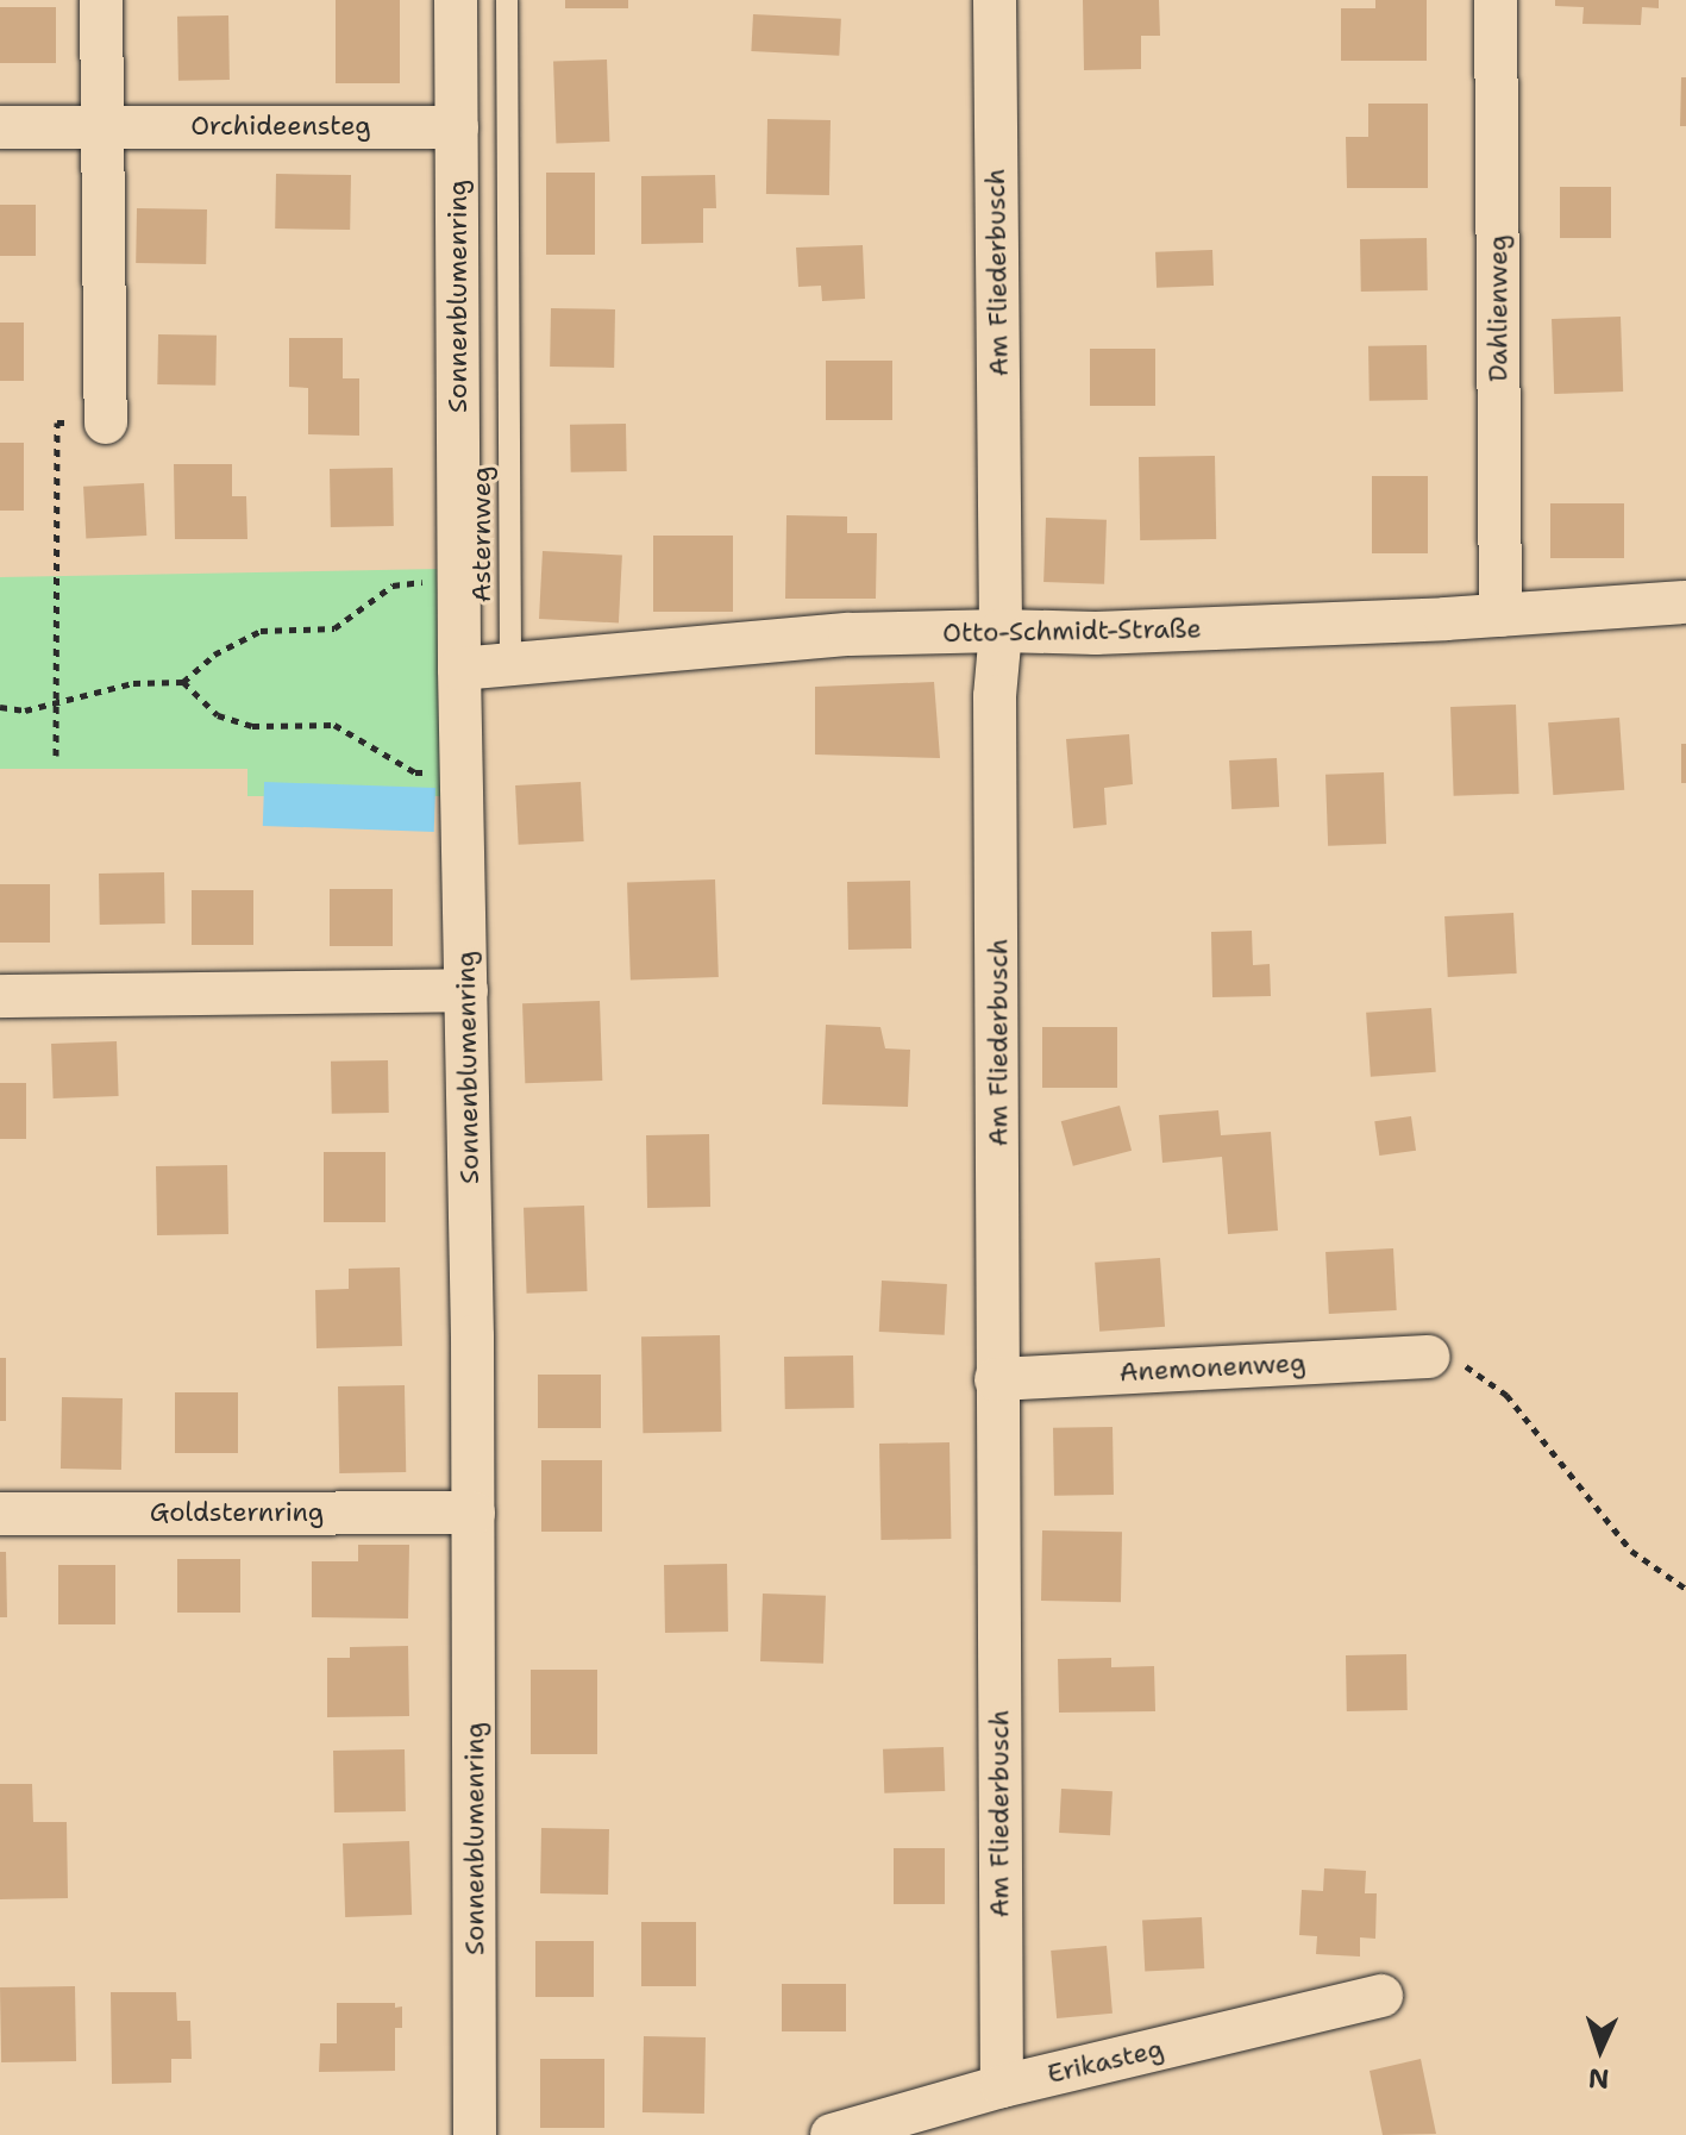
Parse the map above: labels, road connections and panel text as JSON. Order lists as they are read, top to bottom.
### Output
{
  "streets": {
    "street": [
      "Orchideensteg",
      "Am Fliederbusch",
      "Sonnenblumenring",
      "Dahlienweg",
      "Otto-Schmidt-Straße",
      "Anemonenweg",
      "Goldsternring",
      "Erikasteg"
    ],
    "lane": ["Asternweg"]
  },
  "crossings": [
    ["Orchideensteg", "Sonnenblumenring"],
    ["Am Fliederbusch", "Otto-Schmidt-Straße"],
    ["Am Fliederbusch", "Anemonenweg"],
    ["Am Fliederbusch", "Erikasteg"],
    ["Sonnenblumenring", "Otto-Schmidt-Straße"],
    ["Sonnenblumenring", "Goldsternring"],
    ["Dahlienweg", "Otto-Schmidt-Straße"],
    ["Asternweg", "Otto-Schmidt-Straße"]
  ],
  "north": "bottom"
}
